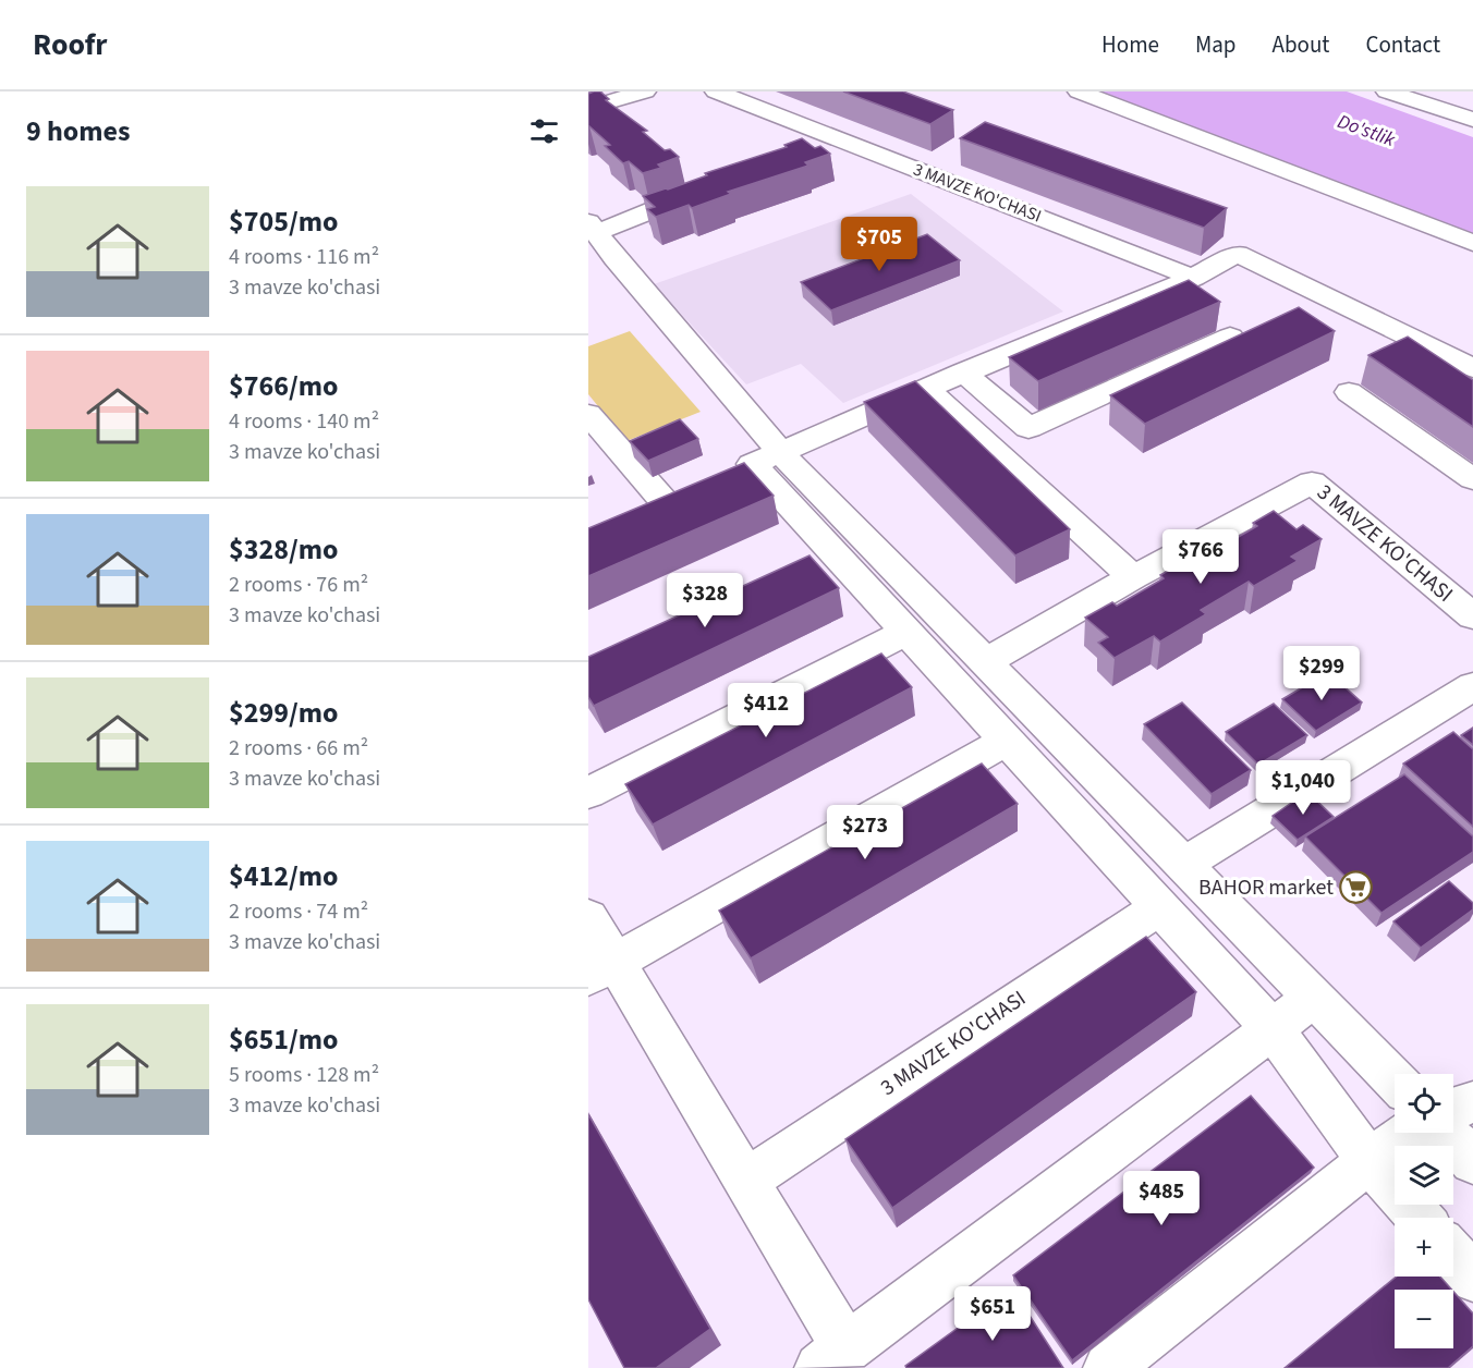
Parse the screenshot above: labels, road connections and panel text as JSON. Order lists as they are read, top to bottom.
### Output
{
  "streets": {
    "street": ["3 MAVZE KO'CHASI"]
  },
  "water": ["Do'stlik"],
  "places": {
    "supermarket": ["BAHOR market"]
  },
  "page": {
    "header": "Roofr",
    "nav": [
      "Home",
      "Map",
      "About",
      "Contact"
    ],
    "heading": "9 homes",
    "list": [
      {
        "name": "$705/mo",
        "note": "4 rooms · 116 m² · 3 mavze ko'chasi"
      },
      {
        "name": "$766/mo",
        "note": "4 rooms · 140 m² · 3 mavze ko'chasi"
      },
      {
        "name": "$328/mo",
        "note": "2 rooms · 76 m² · 3 mavze ko'chasi"
      },
      {
        "name": "$299/mo",
        "note": "2 rooms · 66 m² · 3 mavze ko'chasi"
      },
      {
        "name": "$412/mo",
        "note": "2 rooms · 74 m² · 3 mavze ko'chasi"
      },
      {
        "name": "$651/mo",
        "note": "5 rooms · 128 m² · 3 mavze ko'chasi"
      }
    ],
    "price": [
      "$705",
      "$766",
      "$328",
      "$299",
      "$412",
      "$1,040",
      "$273",
      "$485",
      "$651"
    ],
    "map_buttons": ["+", "−"]
  }
}
